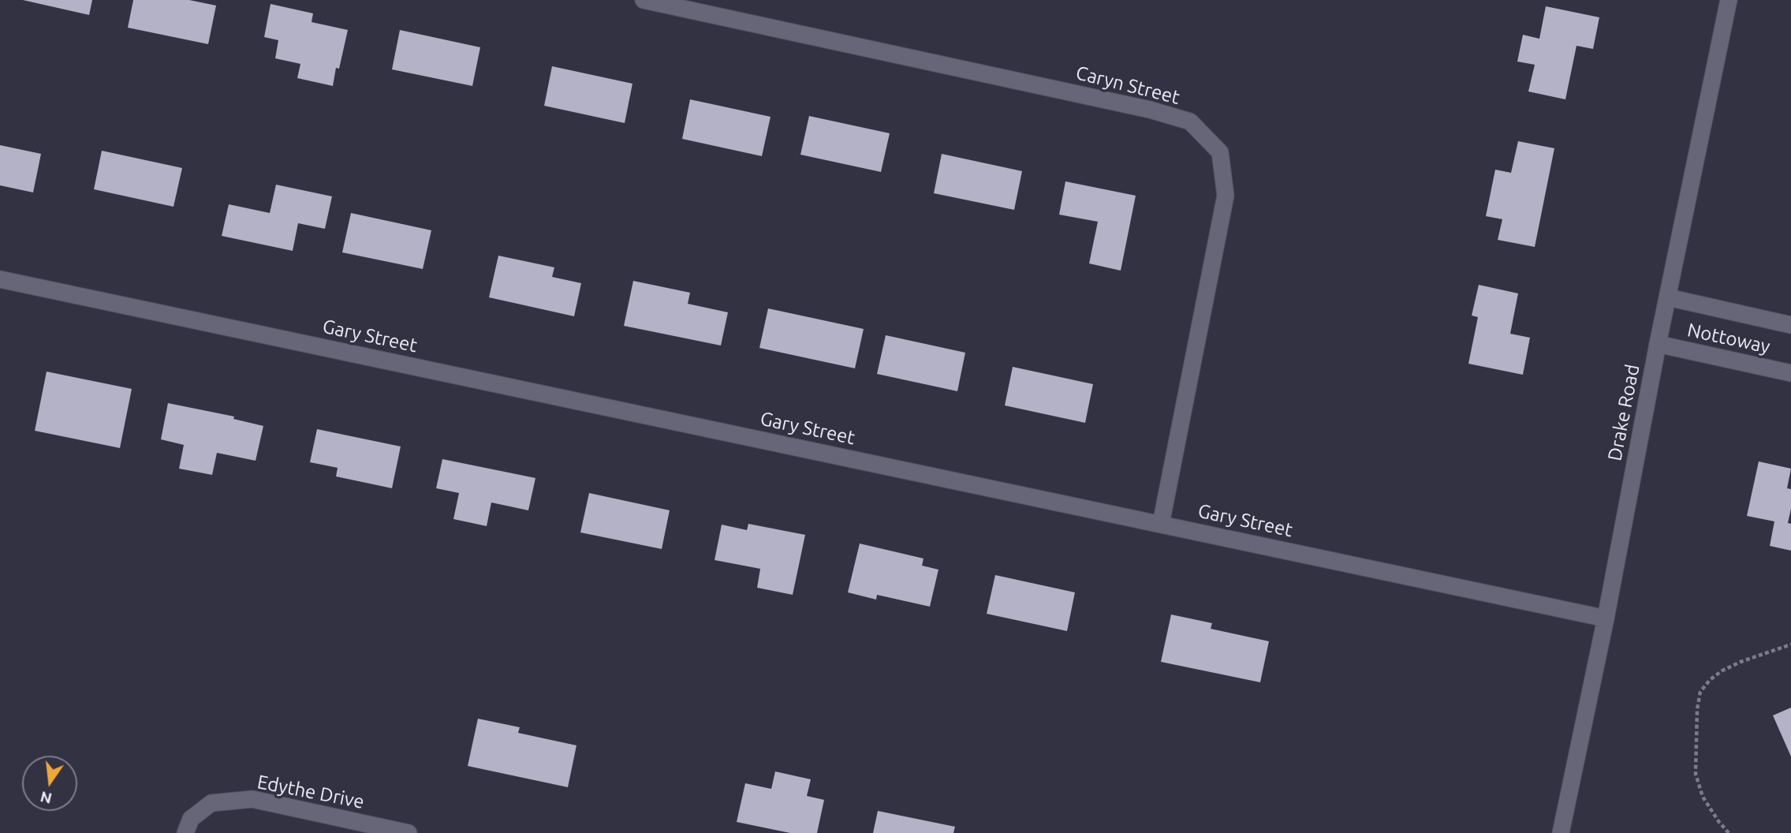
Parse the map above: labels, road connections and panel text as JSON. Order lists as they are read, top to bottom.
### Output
{
  "streets": {
    "street": [
      "Caryn Street",
      "Gary Street",
      "Nottoway",
      "Drake Road",
      "Edythe Drive"
    ]
  },
  "crossings": [
    ["Caryn Street", "Gary Street"],
    ["Gary Street", "Drake Road"],
    ["Nottoway", "Drake Road"]
  ],
  "north": "bottom"
}
